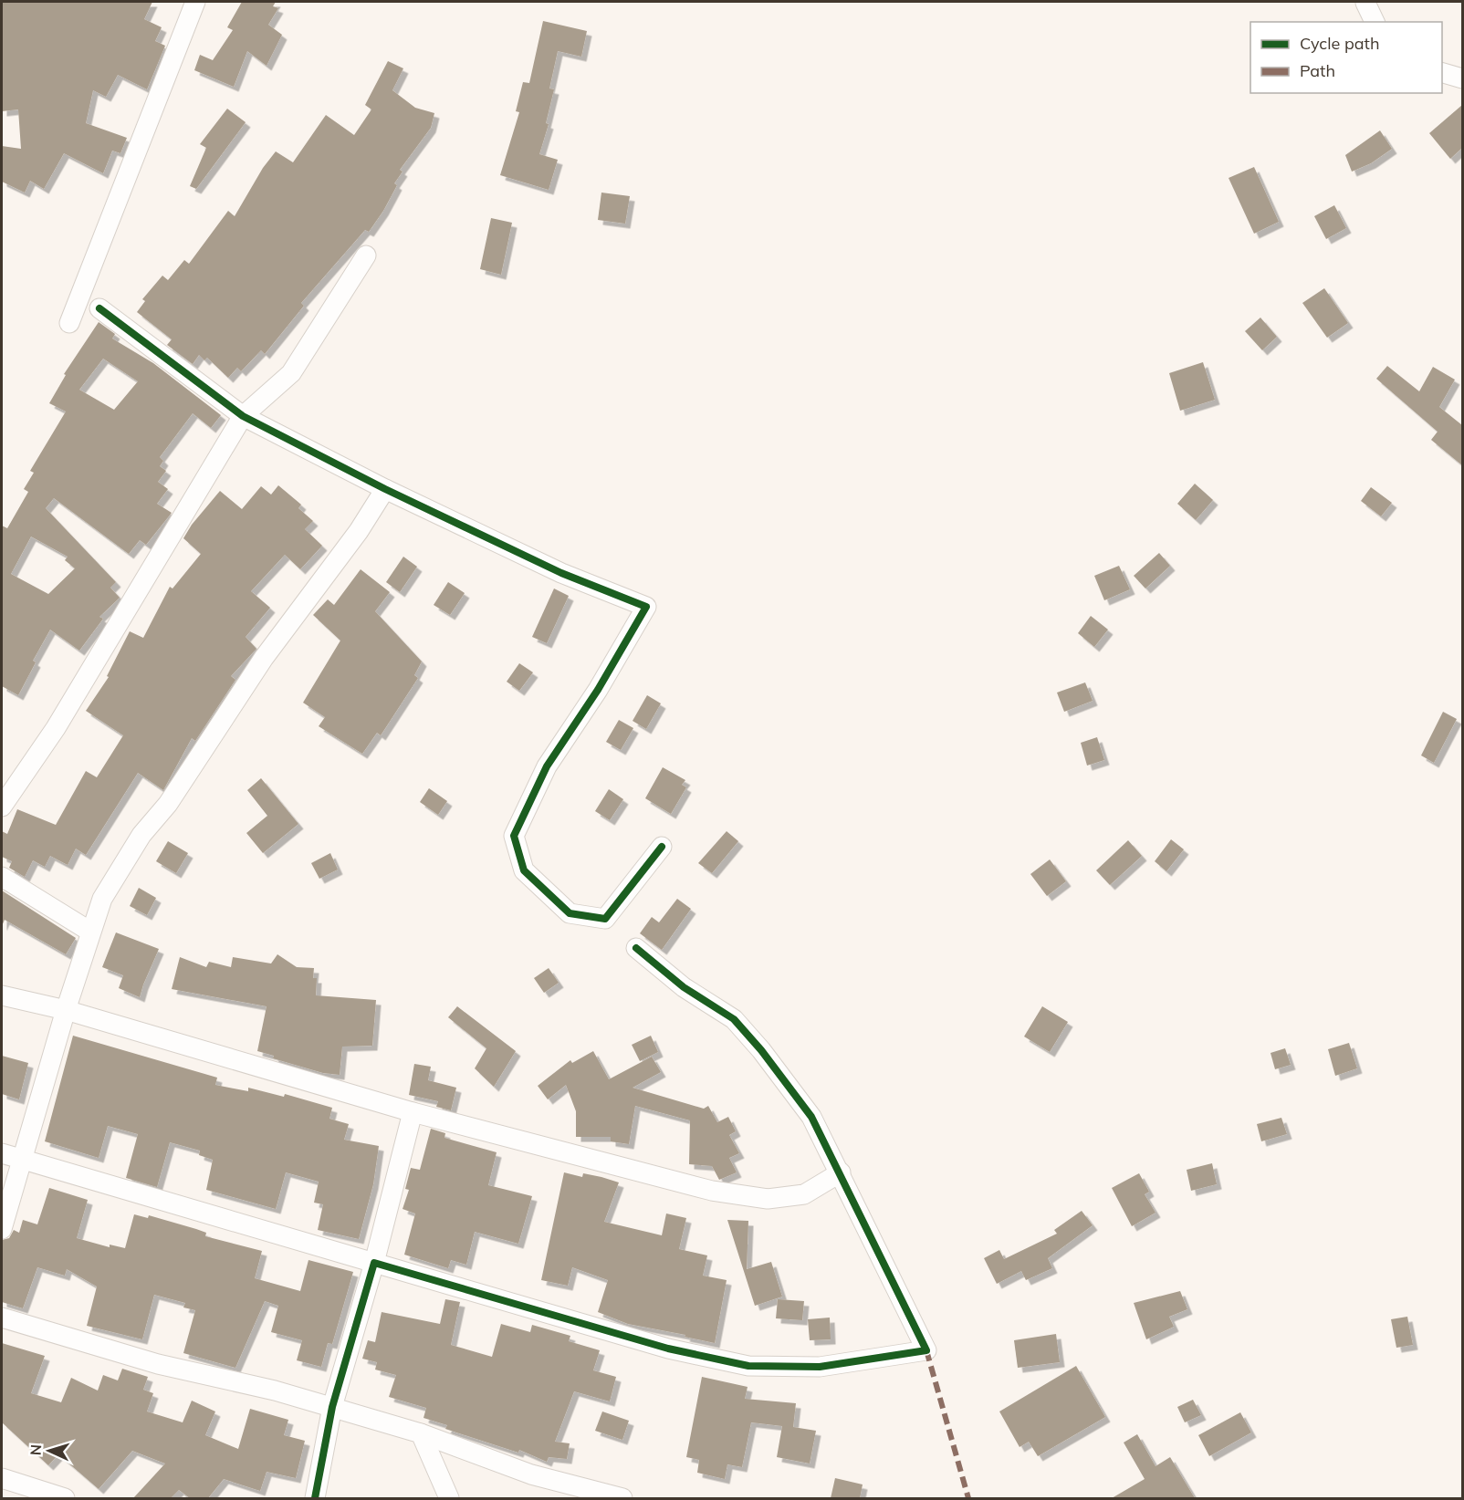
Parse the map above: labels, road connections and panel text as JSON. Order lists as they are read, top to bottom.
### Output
{
  "legend": ["Cycle path", "Path"],
  "north": "left"
}
